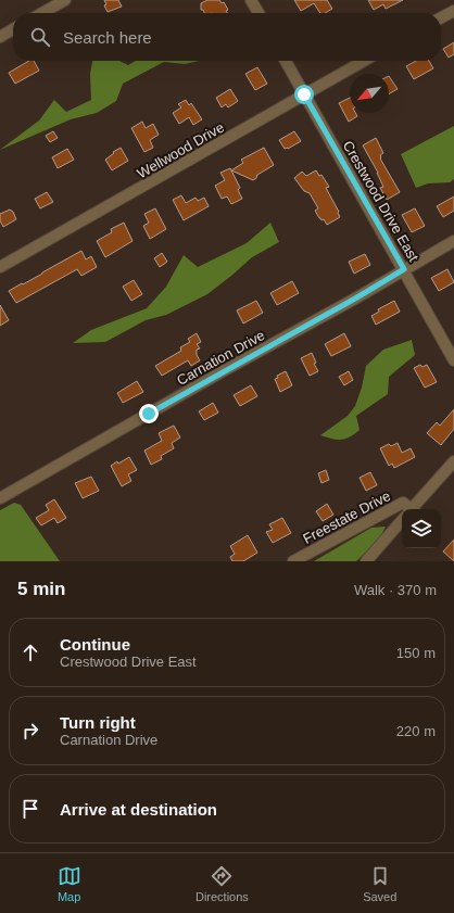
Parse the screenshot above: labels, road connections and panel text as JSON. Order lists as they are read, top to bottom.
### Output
{
  "streets": {
    "street": [
      "Wellwood Drive",
      "Crestwood Drive East",
      "Carnation Drive",
      "Freestate Drive"
    ]
  },
  "crossings": [
    ["Wellwood Drive", "Crestwood Drive East"],
    ["Crestwood Drive East", "Carnation Drive"]
  ],
  "north": "bottom left",
  "page": {
    "search": "Search here",
    "heading": ["5 min", "Walk · 370 m"],
    "list": [
      ["Continue", "Crestwood Drive East", "150 m"],
      ["Turn right", "Carnation Drive", "220 m"],
      "Arrive at destination"
    ],
    "nav": ["Map", "Directions", "Saved"]
  }
}
